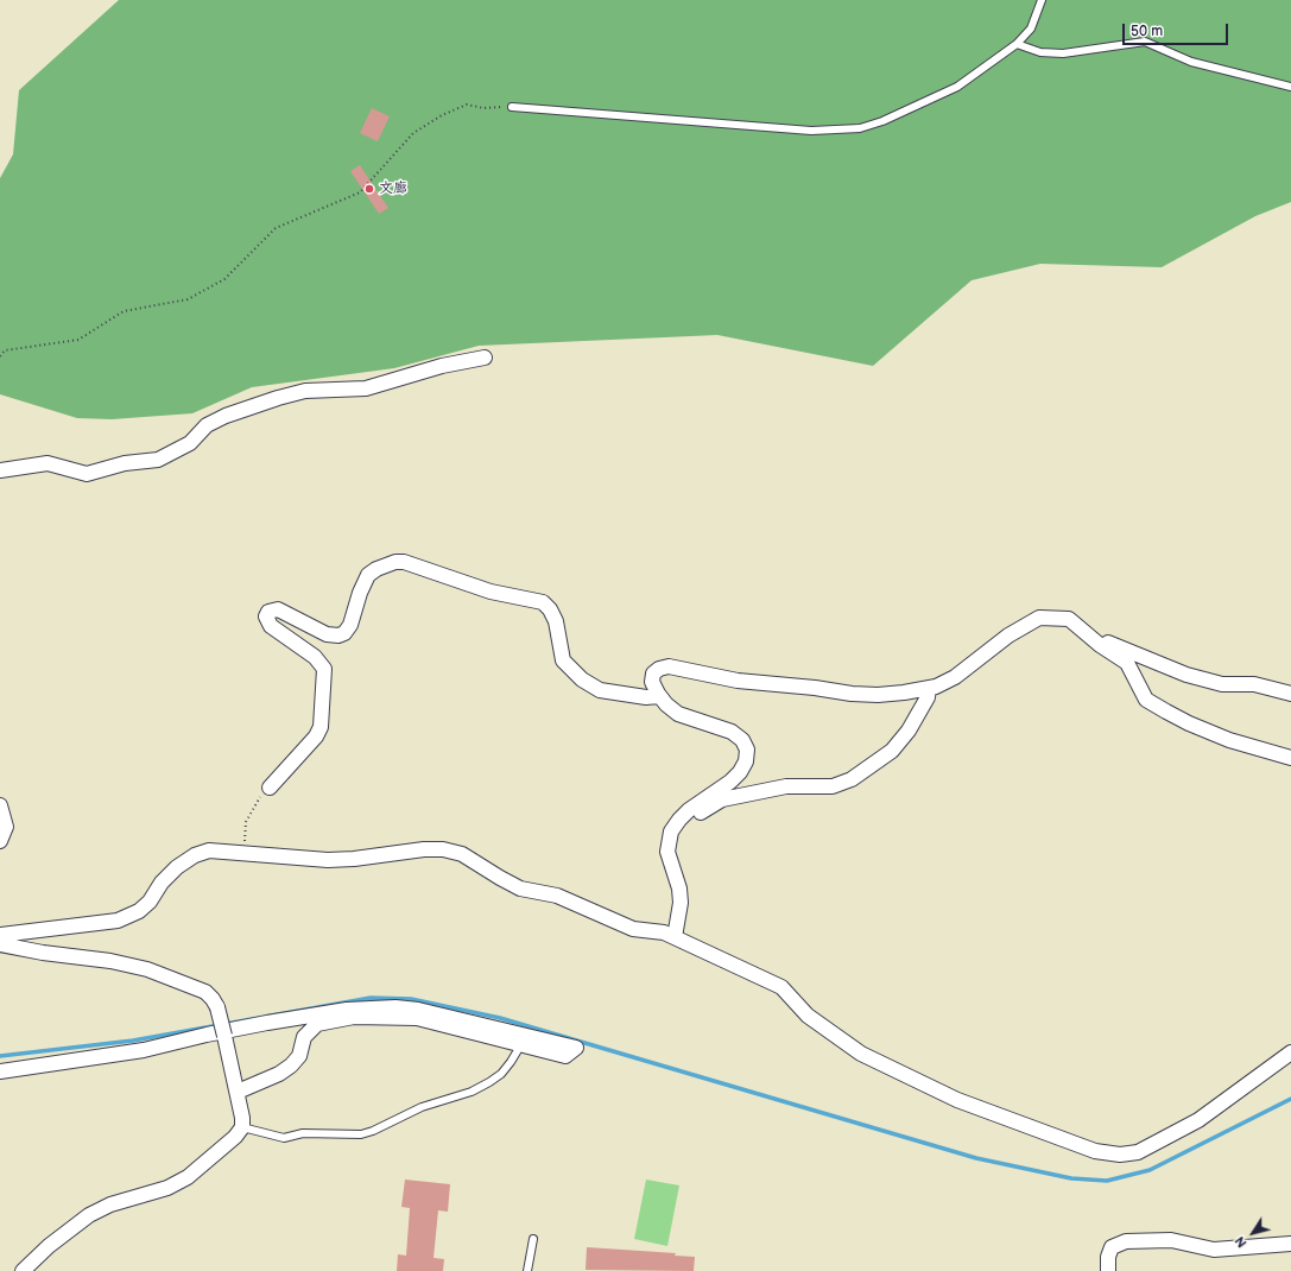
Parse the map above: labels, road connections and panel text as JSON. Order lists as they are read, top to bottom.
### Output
{
  "places": ["文廊"],
  "scale_bar": "50 m",
  "north": "bottom left"
}
